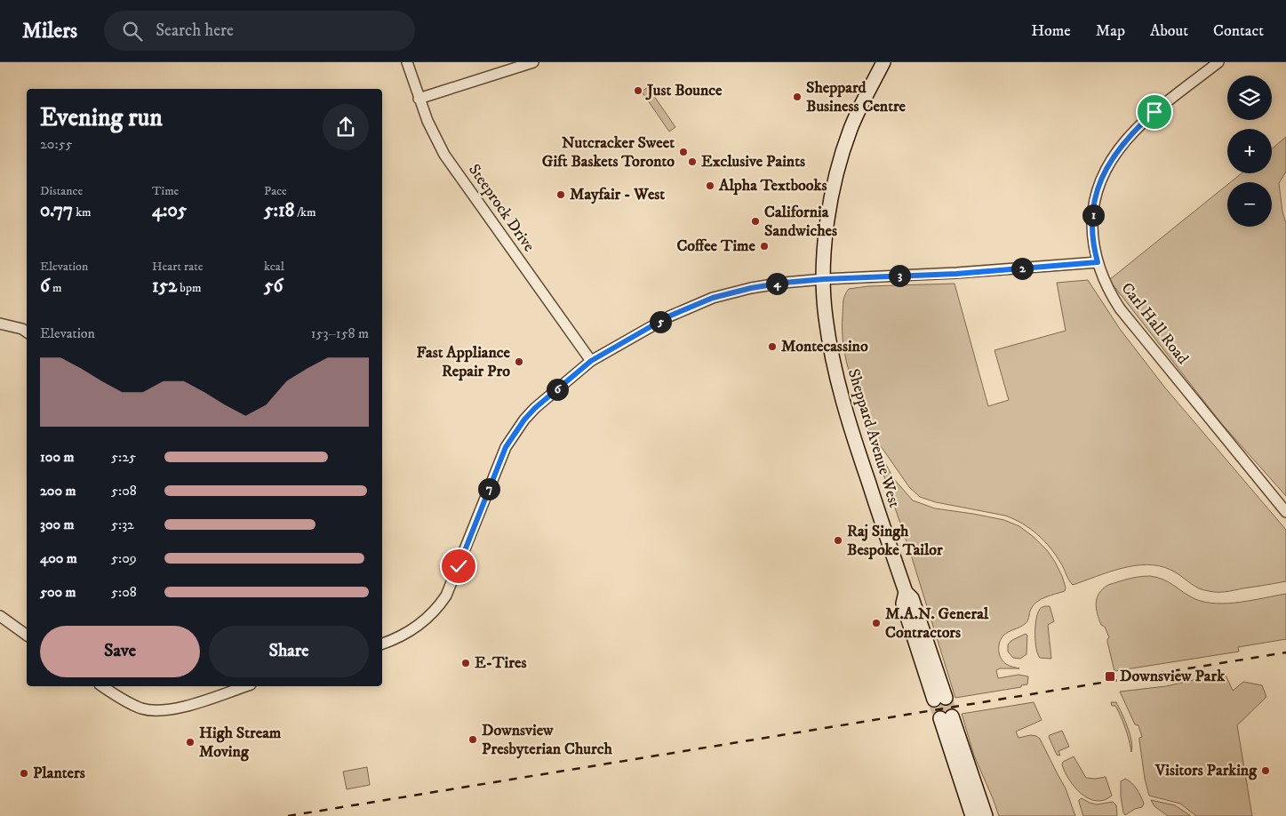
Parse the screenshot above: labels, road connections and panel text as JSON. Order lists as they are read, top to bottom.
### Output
{
  "streets": {
    "main road": ["Sheppard Avenue West"],
    "street": ["Steeprock Drive", "Carl Hall Road"]
  },
  "places": {
    "other": [
      "Just Bounce",
      "Sheppard Business Centre",
      "Nutcracker Sweet Gift Baskets Toronto",
      "Exclusive Paints",
      "Alpha Textbooks",
      "Mayfair - West",
      "California Sandwiches",
      "Coffee Time",
      "Montecassino",
      "Fast Appliance Repair Pro",
      "Raj Singh Bespoke Tailor",
      "M.A.N. General Contractors",
      "E-Tires",
      "Downsview Presbyterian Church",
      "High Stream Moving",
      "Visitors Parking",
      "Planters"
    ],
    "transit": ["Downsview Park"]
  },
  "page": {
    "header": "Milers",
    "search": "Search here",
    "nav": [
      "Home",
      "Map",
      "About",
      "Contact"
    ],
    "map_buttons": ["+", "−"],
    "heading": ["Evening run", "20:55"],
    "stats": [
      ["Distance", "0.77 km"],
      ["Time", "4:05"],
      ["Pace", "5:18 /km"],
      ["Elevation", "6 m"],
      ["Heart rate", "152 bpm"],
      ["kcal", "56"]
    ],
    "pins": [
      "1",
      "2",
      "3",
      "4",
      "5",
      "6",
      "7"
    ],
    "chart": ["Elevation", "153–158 m"],
    "list": [
      {
        "name": "100 m",
        "note": "5:25"
      },
      {
        "name": "200 m",
        "note": "5:08"
      },
      {
        "name": "300 m",
        "note": "5:32"
      },
      {
        "name": "400 m",
        "note": "5:09"
      },
      {
        "name": "500 m",
        "note": "5:08"
      }
    ],
    "buttons": ["Save", "Share"]
  }
}
